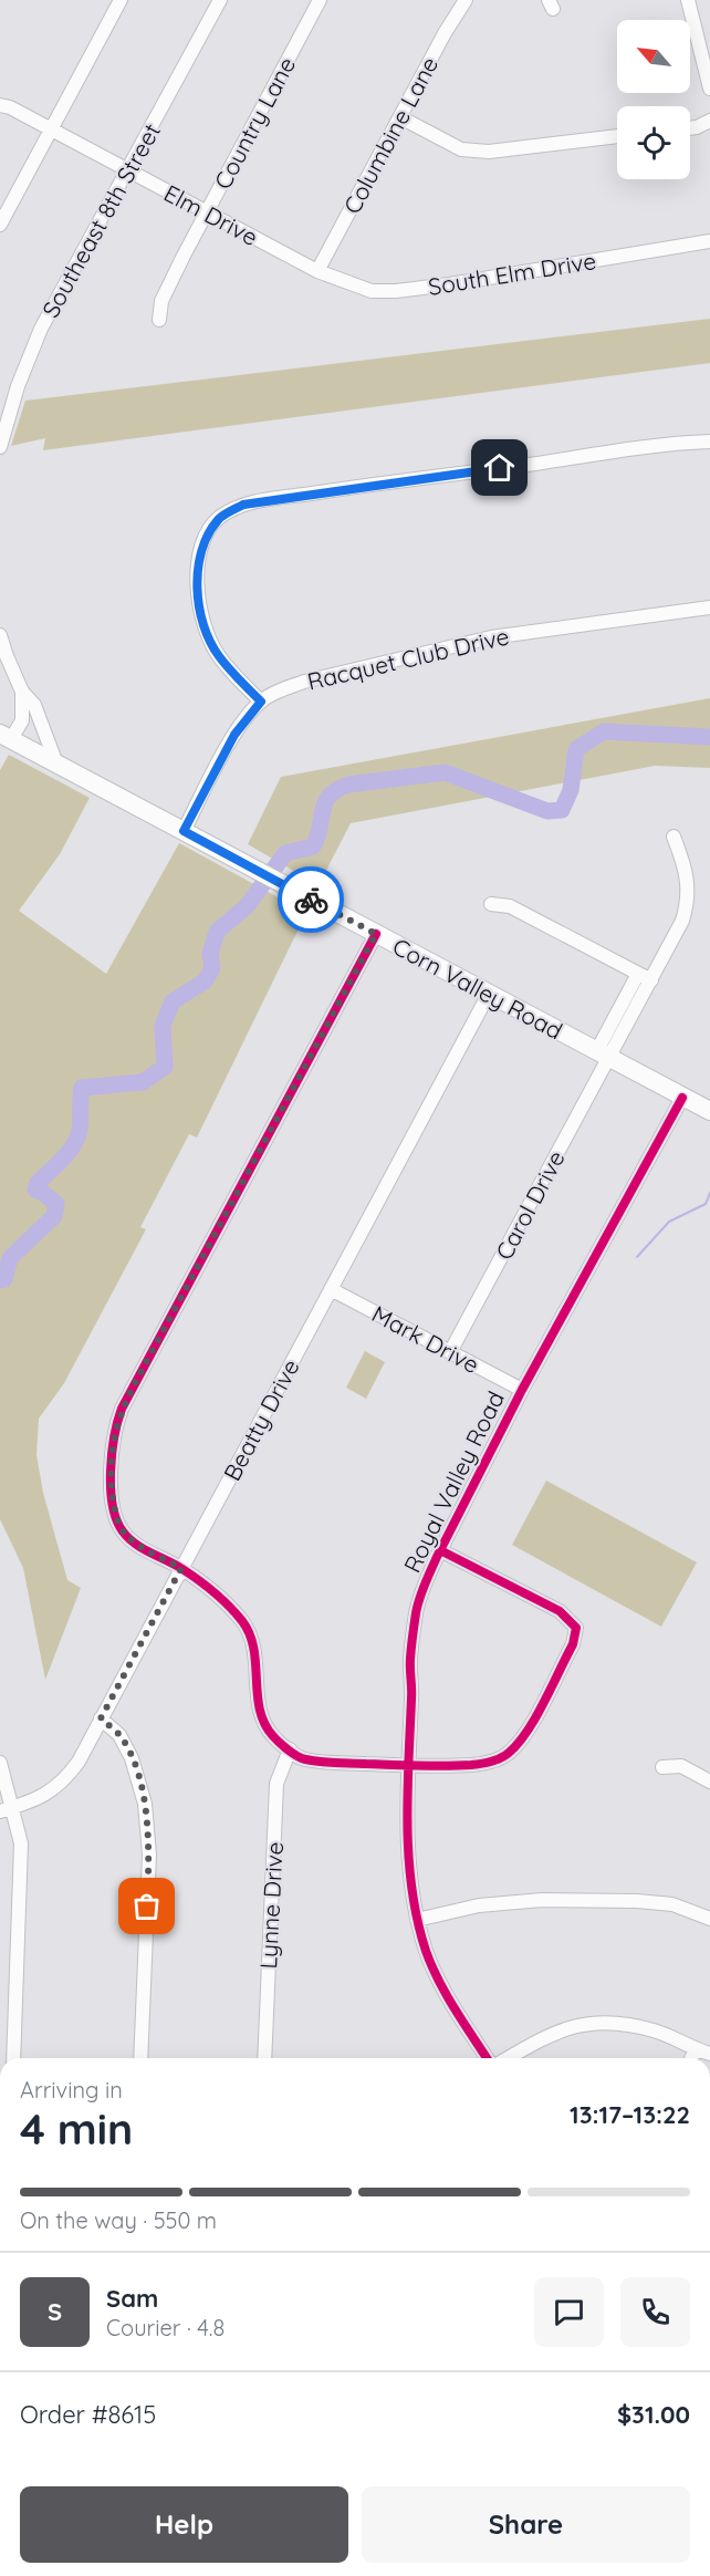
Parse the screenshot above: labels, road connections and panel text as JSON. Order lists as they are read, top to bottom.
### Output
{
  "streets": {
    "main road": ["Corn Valley Road"],
    "street": [
      "Country Lane",
      "Columbine Lane",
      "Elm Drive",
      "Southeast 8th Street",
      "South Elm Drive",
      "Racquet Club Drive",
      "Carol Drive",
      "Mark Drive",
      "Beatty Drive",
      "Royal Valley Road",
      "Lynne Drive"
    ]
  },
  "crossings": [
    ["Country Lane", "Elm Drive"],
    ["Columbine Lane", "Elm Drive"],
    ["Columbine Lane", "South Elm Drive"],
    ["Elm Drive", "Southeast 8th Street"],
    ["Elm Drive", "South Elm Drive"],
    ["Racquet Club Drive", "Corn Valley Road"],
    ["Corn Valley Road", "Carol Drive"],
    ["Corn Valley Road", "Beatty Drive"],
    ["Corn Valley Road", "Royal Valley Road"],
    ["Carol Drive", "Mark Drive"],
    ["Mark Drive", "Beatty Drive"],
    ["Mark Drive", "Royal Valley Road"]
  ],
  "north": "top left",
  "page": {
    "heading": ["4 min", "Arriving in", "13:17–13:22"],
    "panel": [
      "Sam",
      "Courier · 4.8",
      "Order #8615",
      "$31.00"
    ],
    "bar": "On the way · 550 m",
    "round": "S",
    "buttons": ["Help", "Share"]
  }
}
